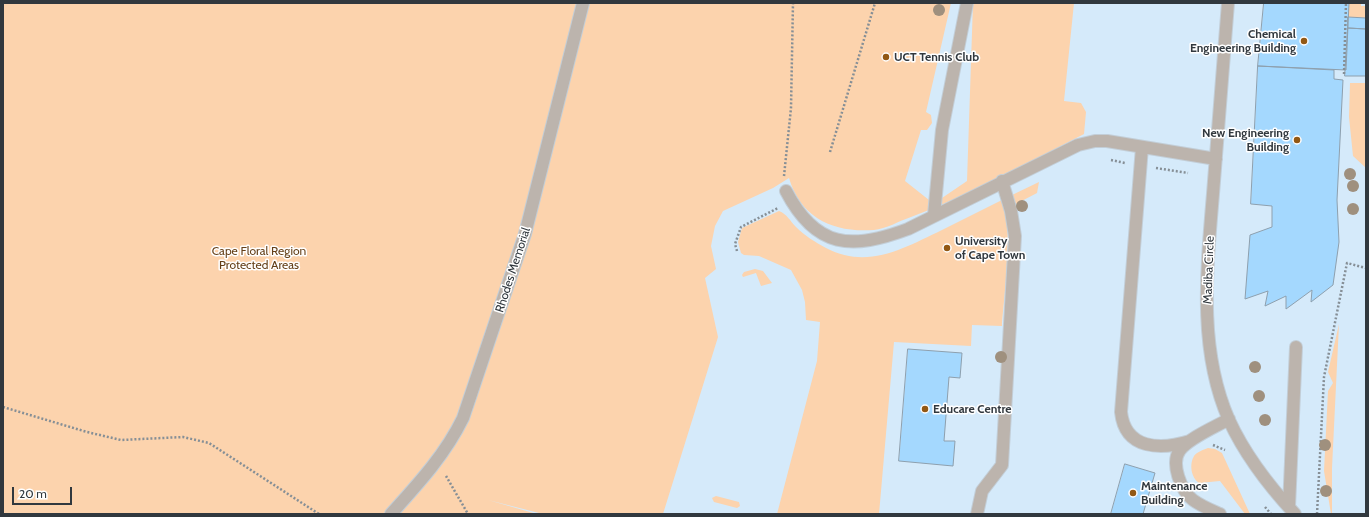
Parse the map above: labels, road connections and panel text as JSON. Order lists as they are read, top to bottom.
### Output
{
  "streets": {
    "street": ["Rhodes Memorial", "Madiba Circle"]
  },
  "parks": ["Cape Floral Region Protected Areas"],
  "places": [
    "Chemical Engineering Building",
    "UCT Tennis Club",
    "New Engineering Building",
    "University of Cape Town",
    "Educare Centre",
    "Maintenance Building"
  ],
  "scale_bar": "20 m"
}
